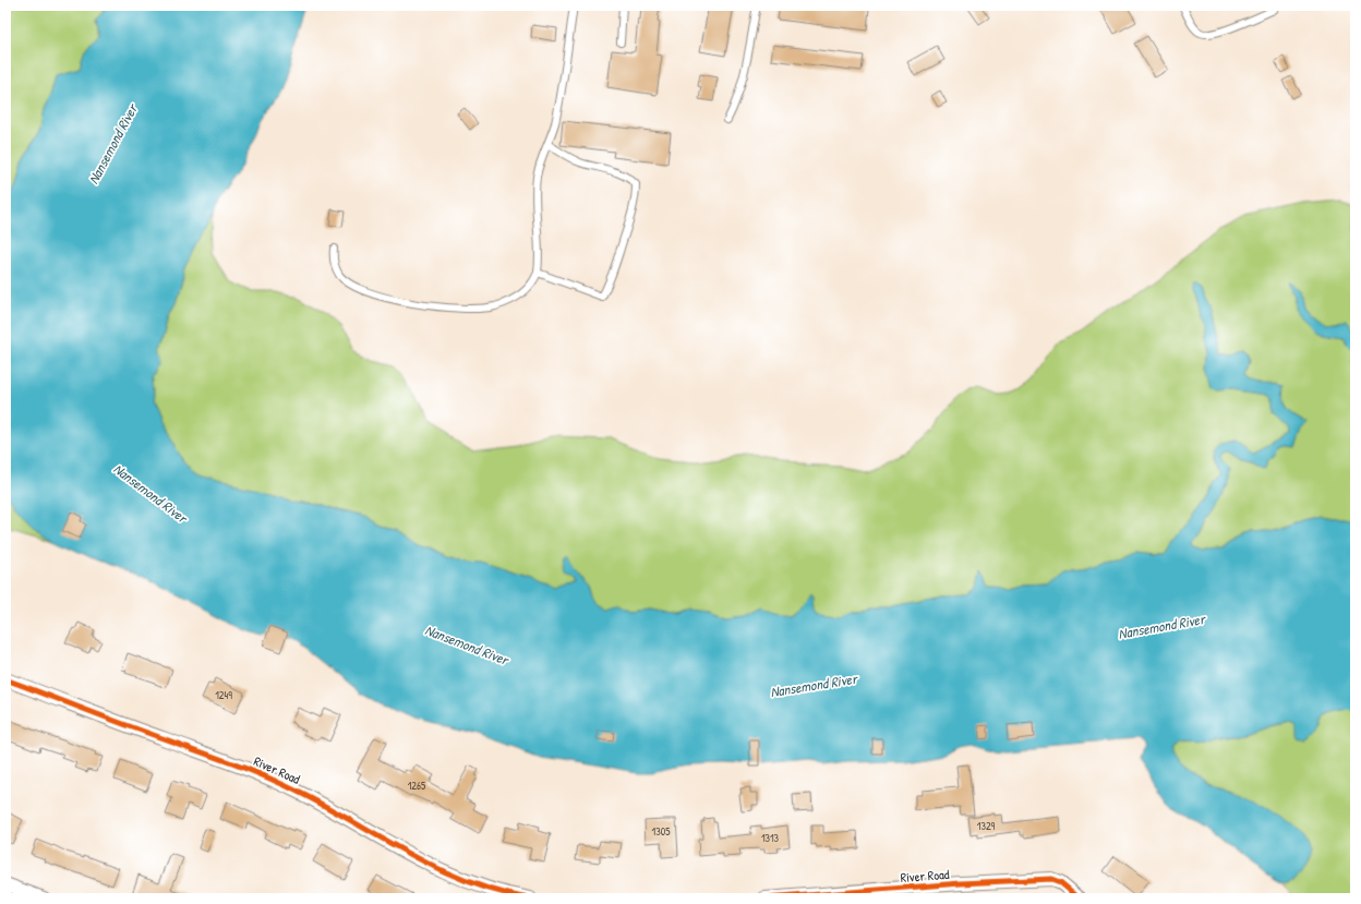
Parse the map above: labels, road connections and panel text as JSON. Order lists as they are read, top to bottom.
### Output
{
  "streets": {
    "street": ["River Road"]
  },
  "water": ["Nansemond River"],
  "house_numbers": [
    "1249",
    "1265",
    "1329",
    "1305",
    "1313"
  ]
}
